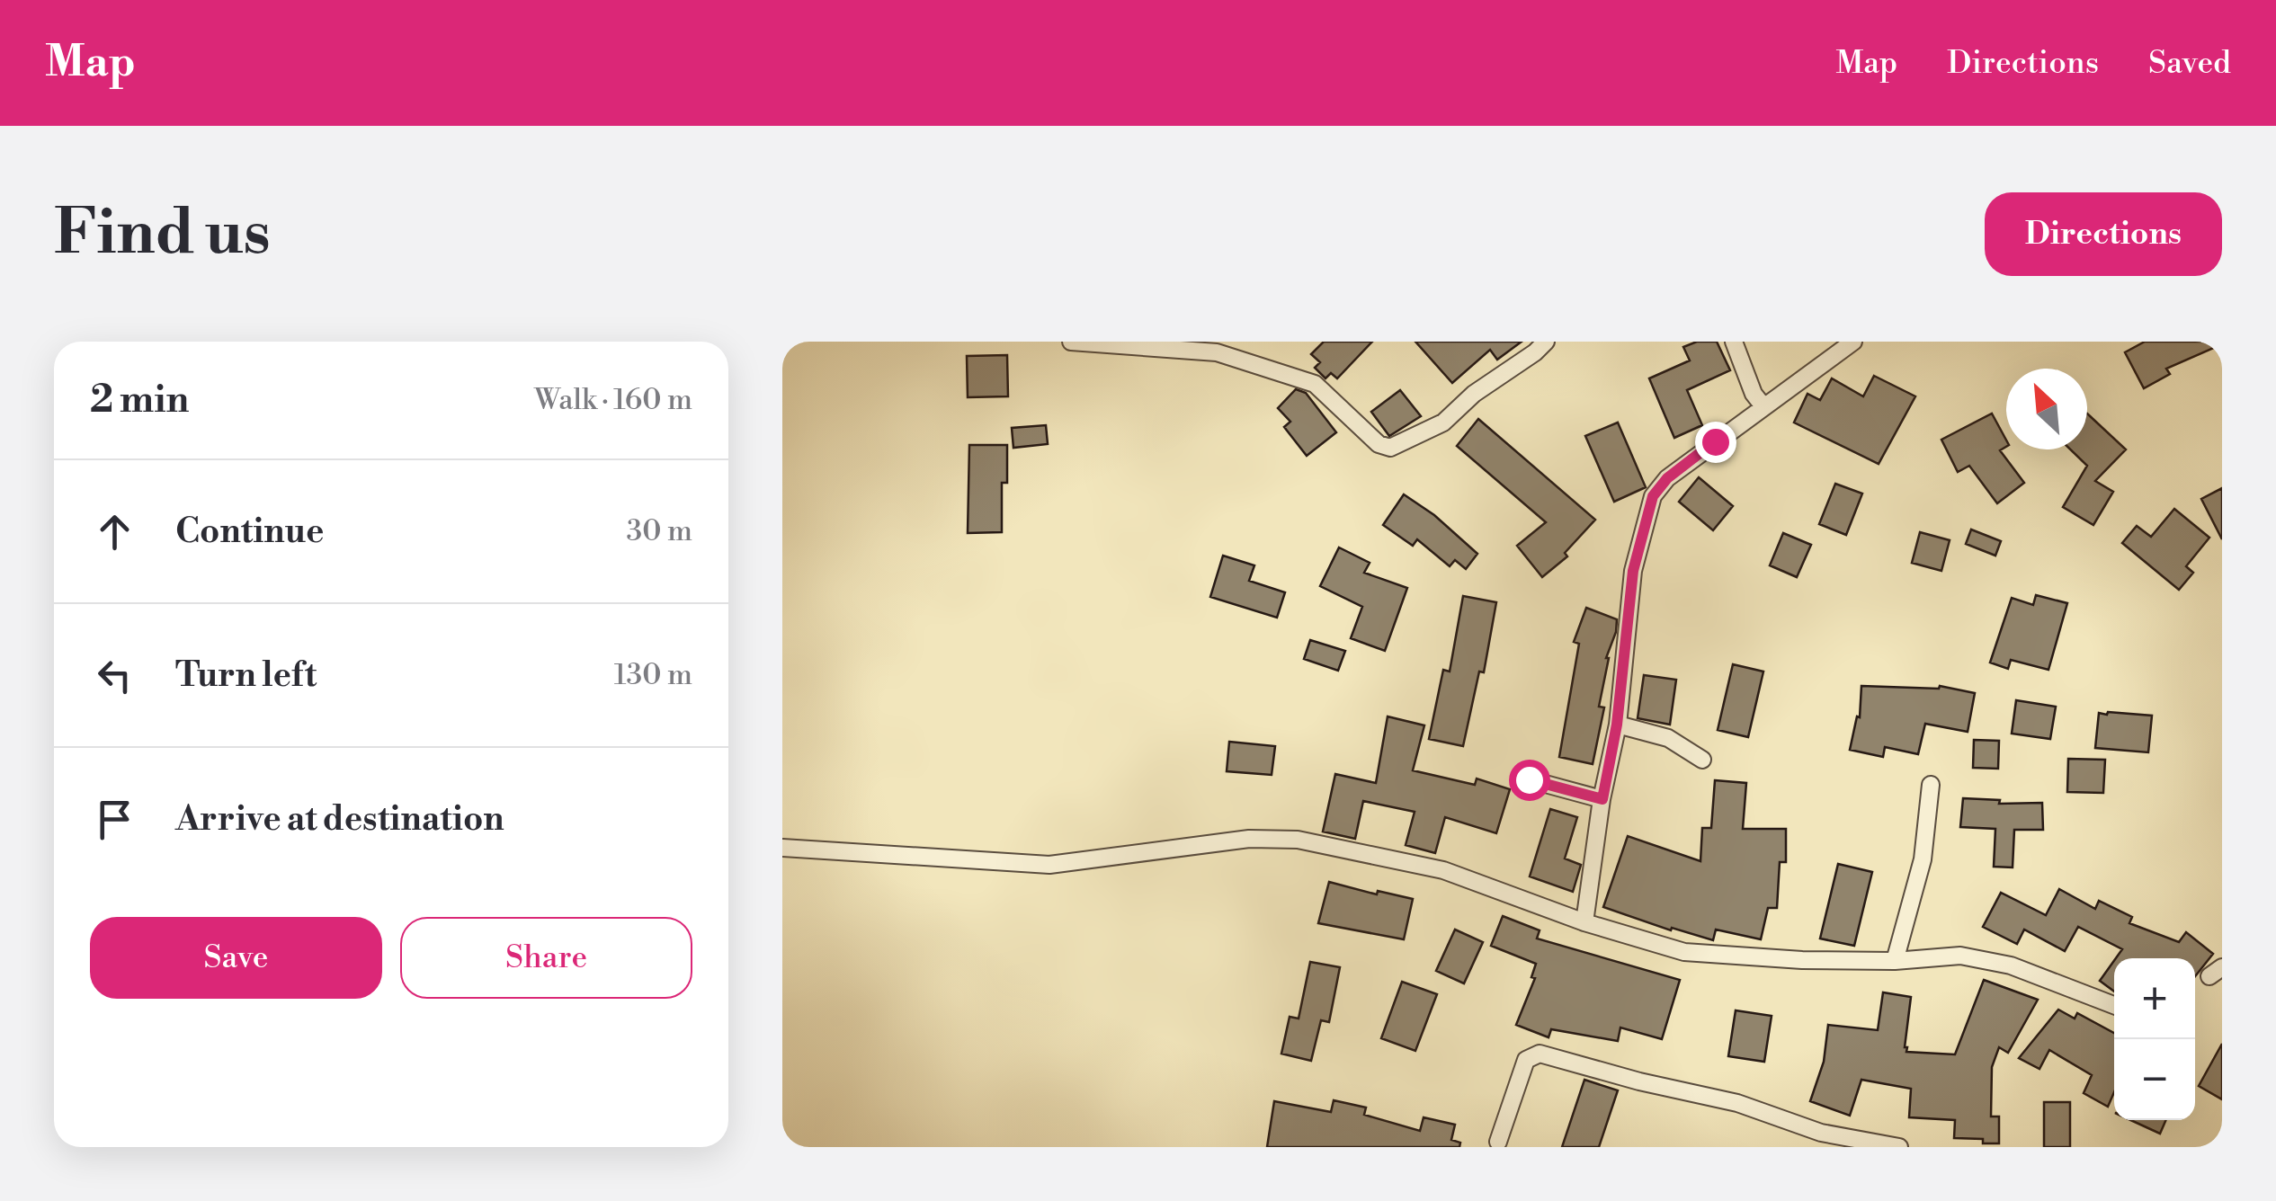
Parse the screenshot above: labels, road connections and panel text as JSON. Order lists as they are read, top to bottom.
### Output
{
  "north": "top left",
  "page": {
    "header": "Map",
    "nav": ["Map", "Directions", "Saved"],
    "buttons": [
      "Directions",
      ["Save", "Share"]
    ],
    "title": "Find us",
    "heading": ["2 min", "Walk · 160 m"],
    "list": [
      ["Continue", "30 m"],
      ["Turn left", "130 m"],
      "Arrive at destination"
    ],
    "map_buttons": ["+", "−"]
  }
}
